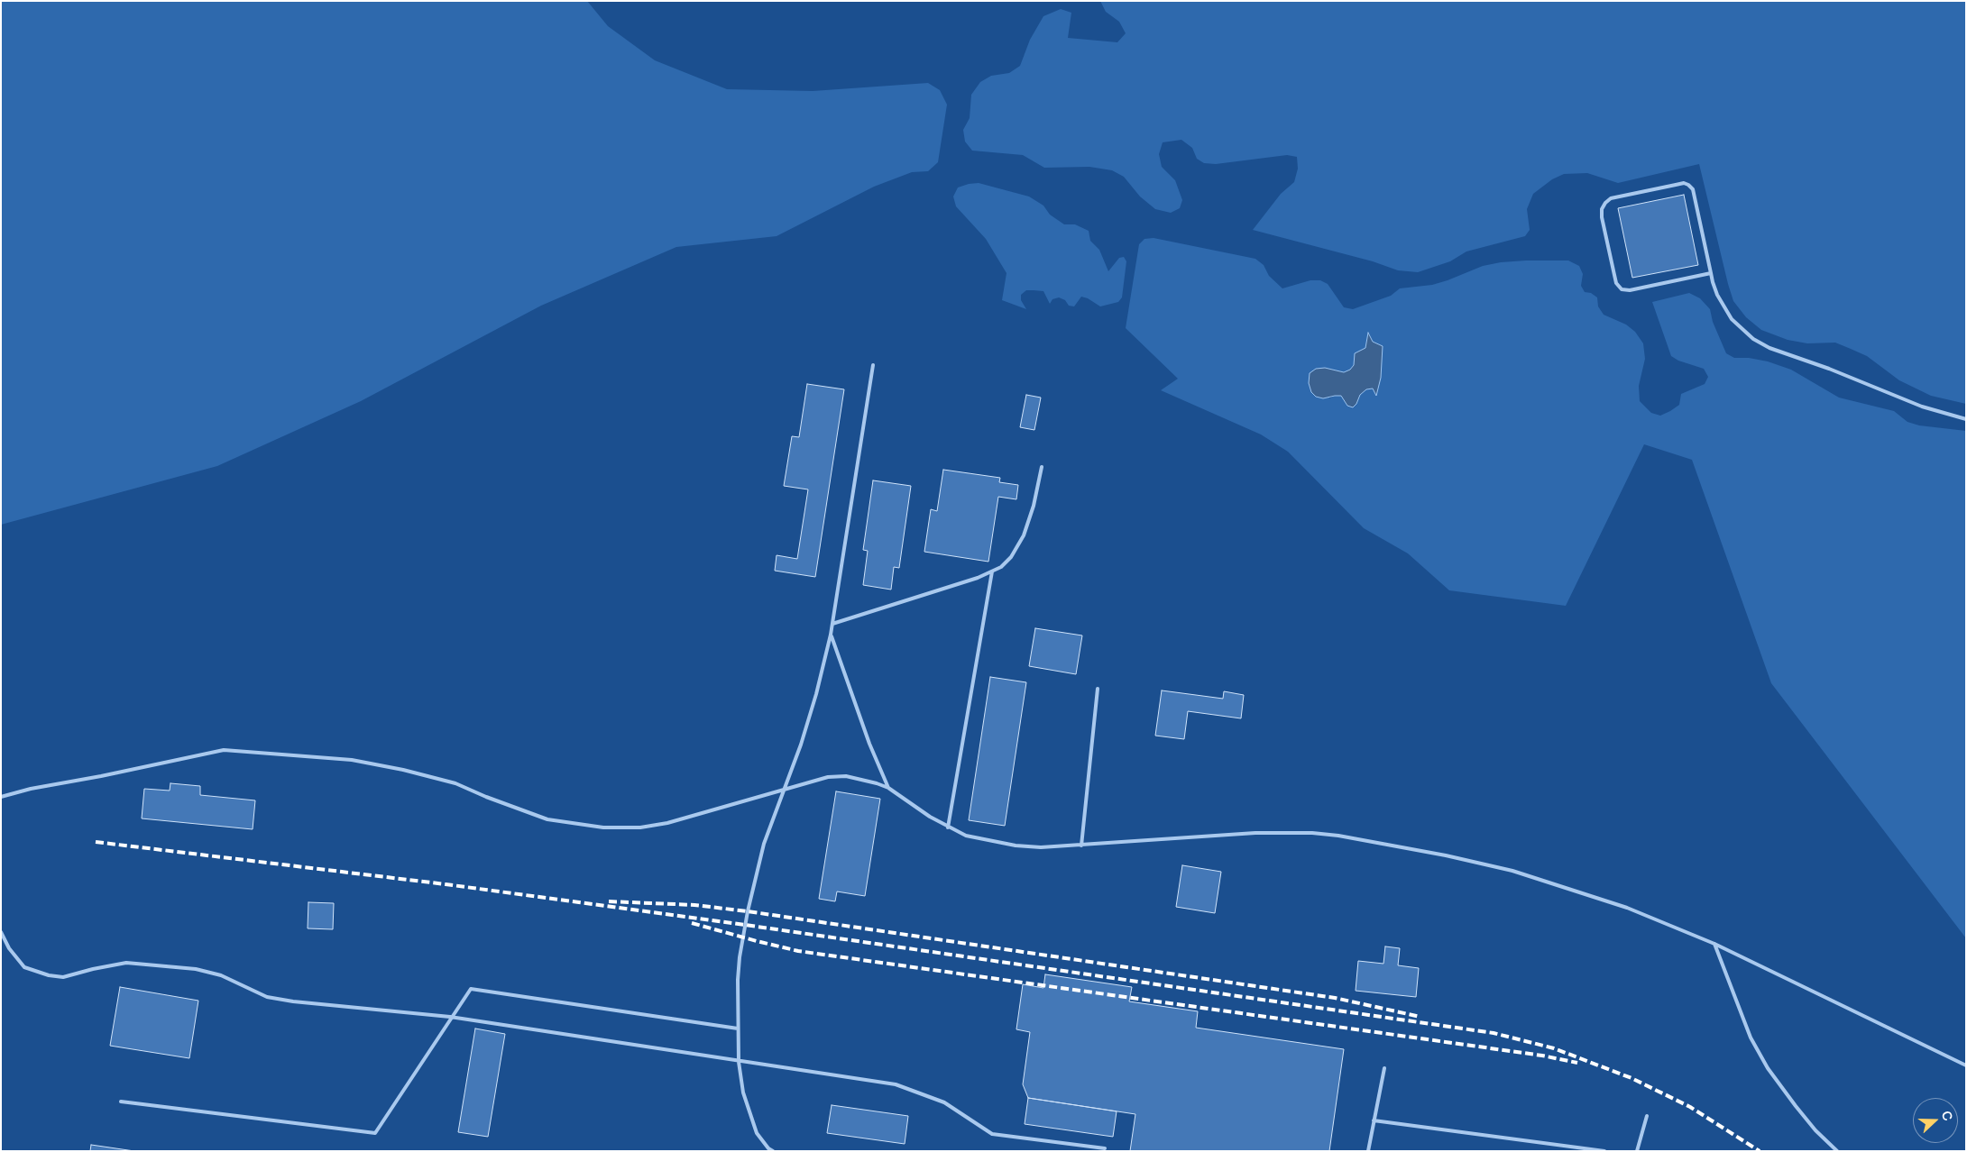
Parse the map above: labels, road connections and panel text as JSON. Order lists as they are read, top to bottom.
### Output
{
  "north": "right"
}
